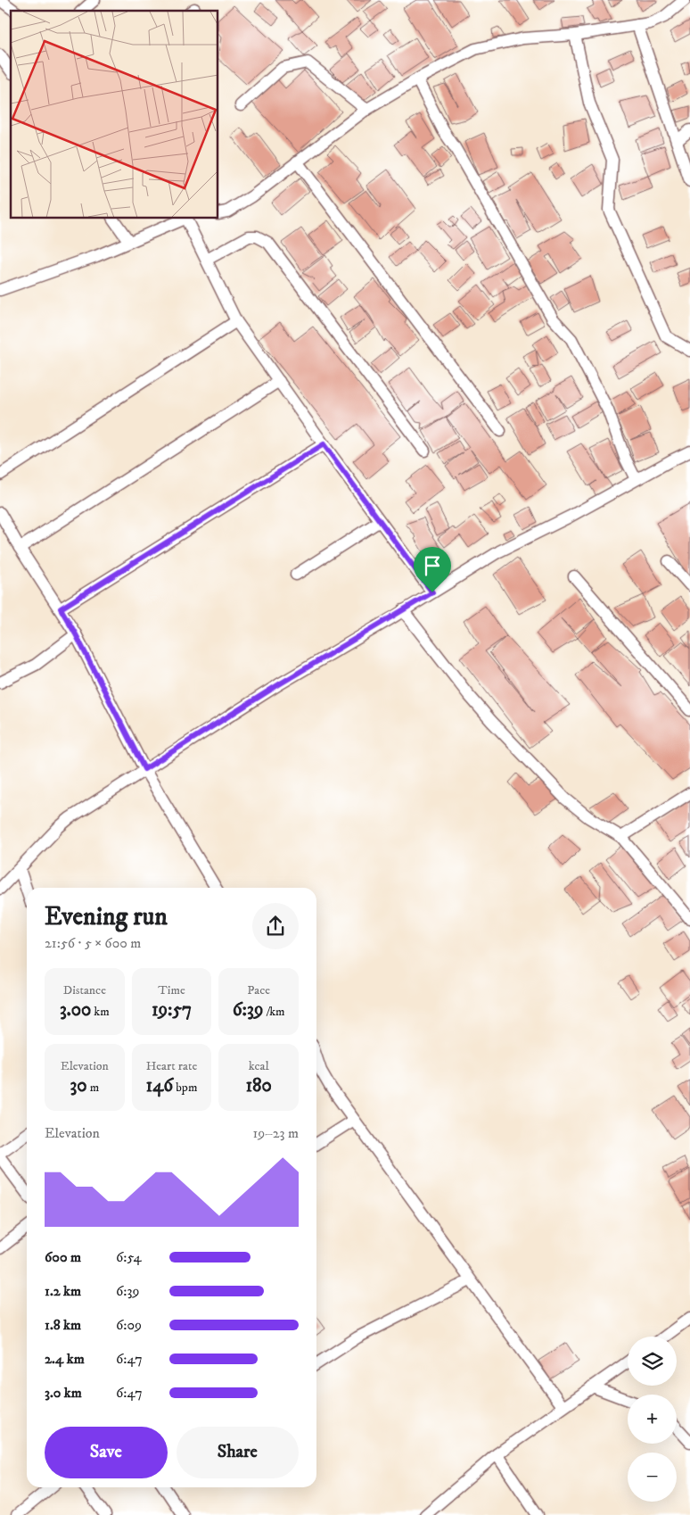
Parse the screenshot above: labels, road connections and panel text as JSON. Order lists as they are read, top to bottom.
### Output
{
  "page": {
    "heading": ["Evening run", "21:56 · 5 × 600 m"],
    "stats": [
      ["Distance", "3.00 km"],
      ["Time", "19:57"],
      ["Pace", "6:39 /km"],
      ["Elevation", "30 m"],
      ["Heart rate", "146 bpm"],
      ["kcal", "180"]
    ],
    "chart": ["Elevation", "19–23 m"],
    "list": [
      {
        "name": "600 m",
        "note": "6:54"
      },
      {
        "name": "1.2 km",
        "note": "6:39"
      },
      {
        "name": "1.8 km",
        "note": "6:09"
      },
      {
        "name": "2.4 km",
        "note": "6:47"
      },
      {
        "name": "3.0 km",
        "note": "6:47"
      }
    ],
    "map_buttons": ["+", "−"],
    "buttons": ["Save", "Share"]
  }
}
